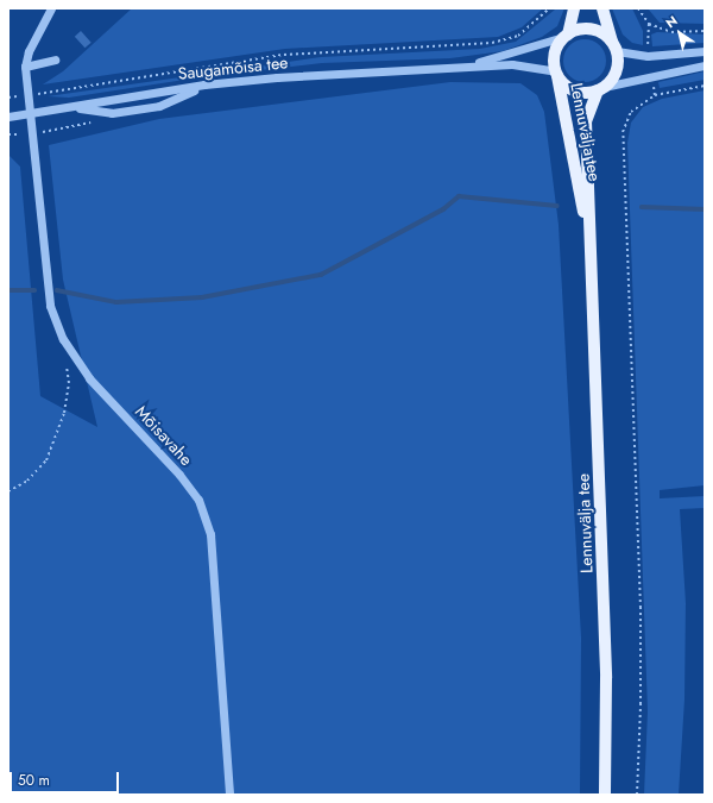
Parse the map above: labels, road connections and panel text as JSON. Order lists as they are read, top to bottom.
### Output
{
  "streets": {
    "main road": ["Lennuvälja tee"],
    "street": ["Saugamõisa tee", "Mõisavahe"]
  },
  "crossings": [
    ["Saugamõisa tee", "Lennuvälja tee"],
    ["Saugamõisa tee", "Mõisavahe"]
  ],
  "scale_bar": "50 m",
  "north": "top left"
}
